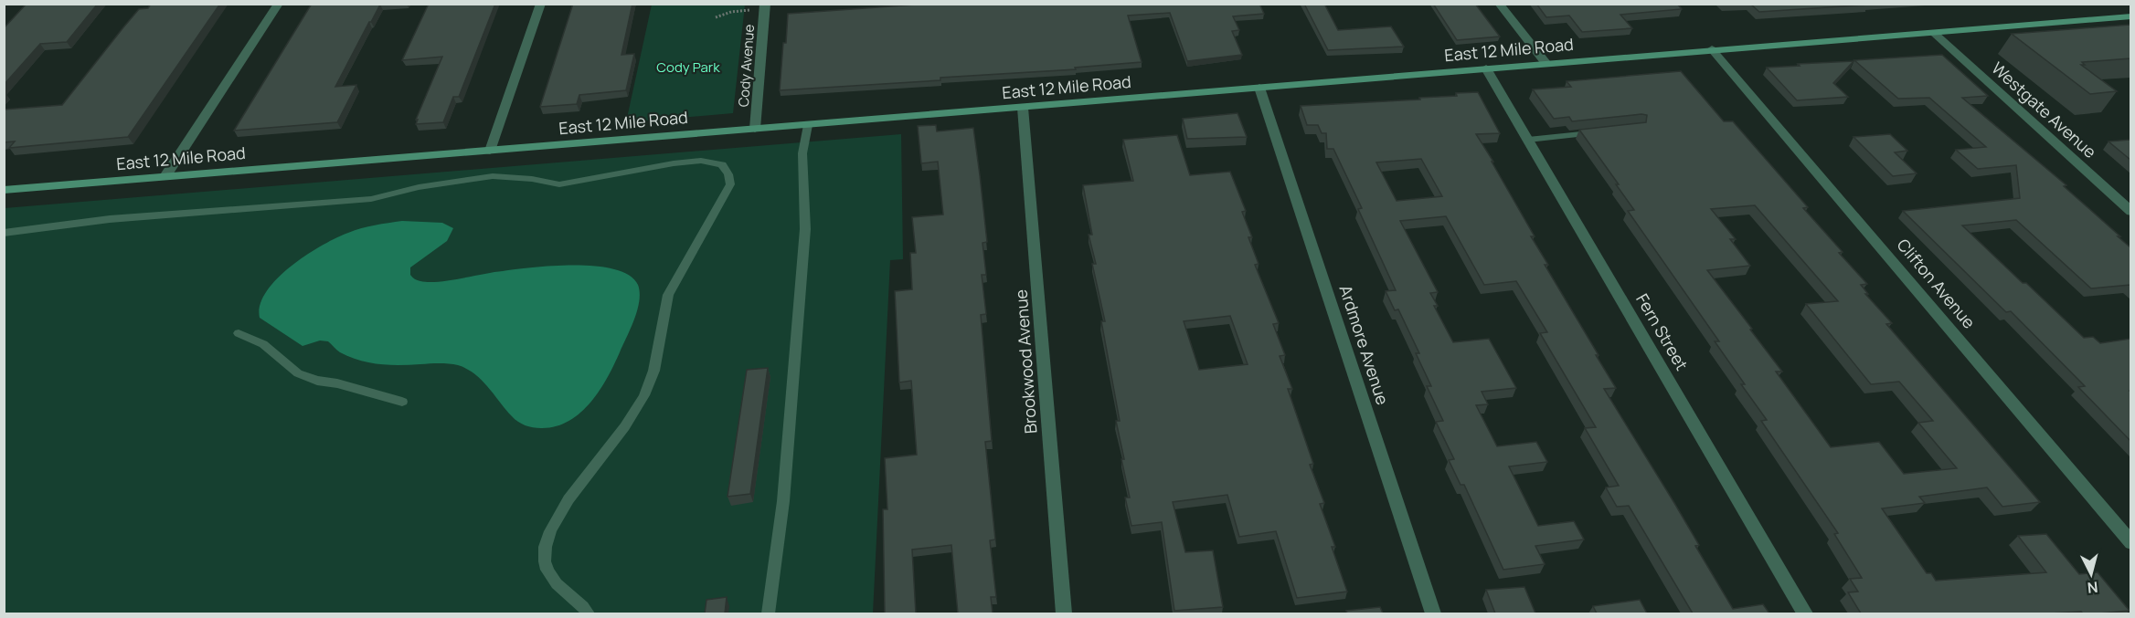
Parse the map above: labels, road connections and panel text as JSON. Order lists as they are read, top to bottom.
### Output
{
  "streets": {
    "main road": ["East 12 Mile Road"],
    "street": [
      "Cody Avenue",
      "Westgate Avenue",
      "Clifton Avenue",
      "Fern Street",
      "Ardmore Avenue",
      "Brookwood Avenue"
    ]
  },
  "crossings": [
    ["East 12 Mile Road", "Cody Avenue"],
    ["East 12 Mile Road", "Westgate Avenue"],
    ["East 12 Mile Road", "Clifton Avenue"],
    ["East 12 Mile Road", "Fern Street"],
    ["East 12 Mile Road", "Ardmore Avenue"],
    ["East 12 Mile Road", "Brookwood Avenue"]
  ],
  "parks": ["Cody Park"],
  "north": "bottom"
}
